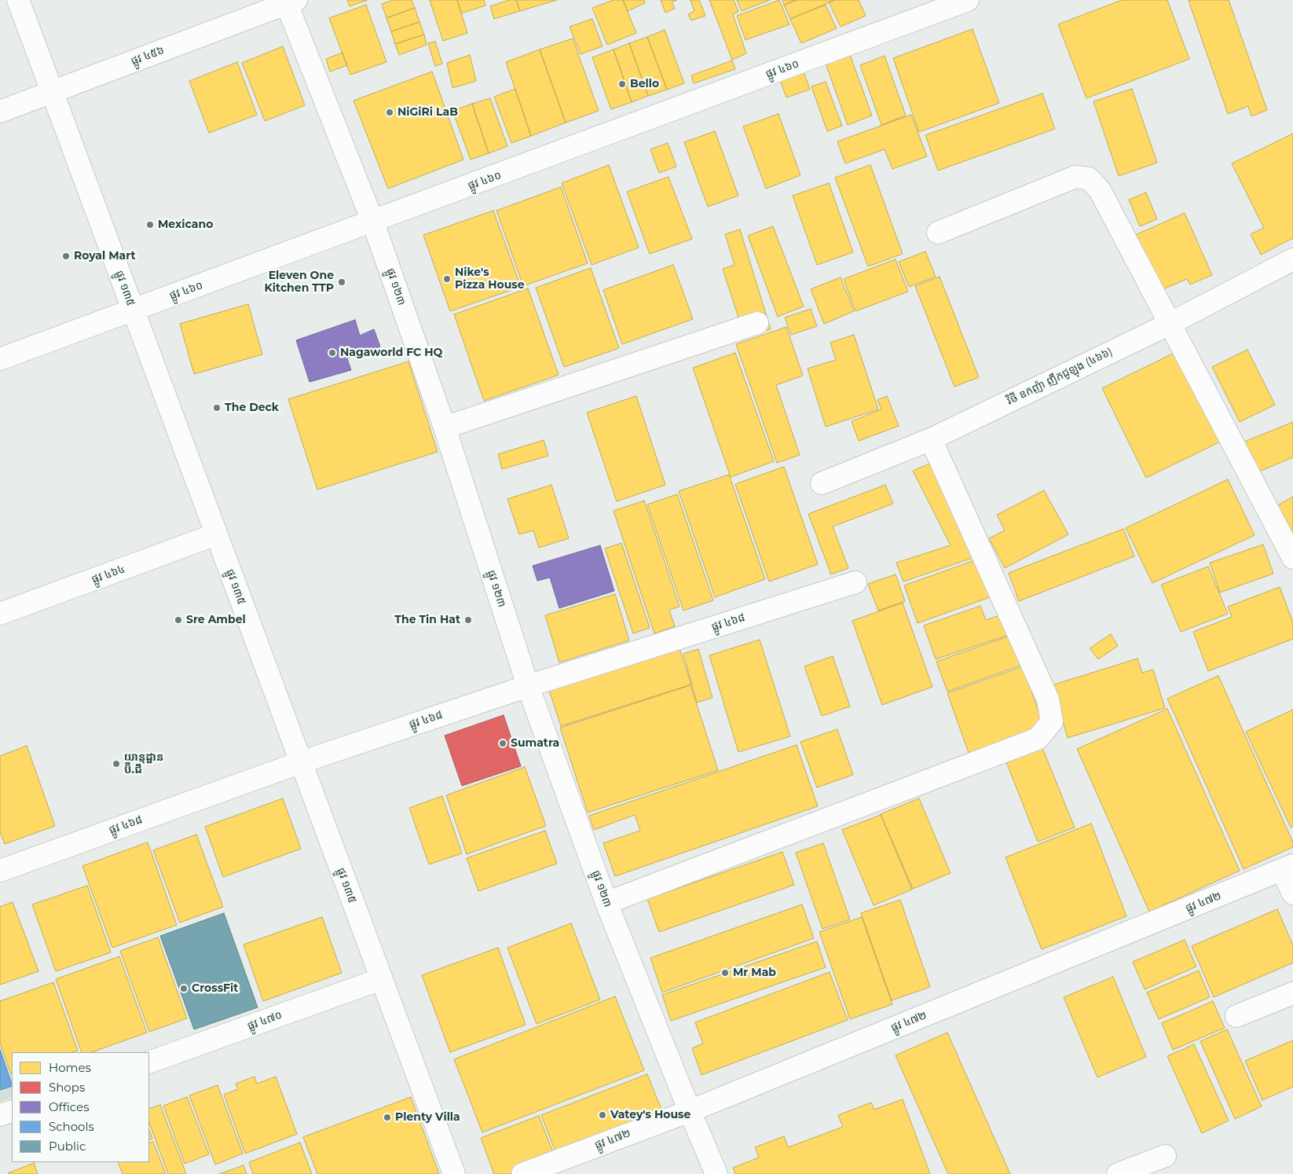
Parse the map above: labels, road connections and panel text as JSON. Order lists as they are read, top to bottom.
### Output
{
  "streets": {
    "street": [
      "ផ្លូវ ៤៥៦",
      "ផ្លូវ ៤៦០",
      "ផ្លូវ ១២៣",
      "ផ្លូវ ១៣៥",
      "វិថី ឧកញ៉ា ញឹកជូឡុង (៤៦៦)",
      "ផ្លូវ ៤៦៤",
      "ផ្លូវ ៤៦៨",
      "ផ្លូវ ៤៧២",
      "ផ្លូវ ៤៧០"
    ]
  },
  "crossings": [
    ["ផ្លូវ ៤៥៦", "ផ្លូវ ១២៣"],
    ["ផ្លូវ ៤៥៦", "ផ្លូវ ១៣៥"],
    ["ផ្លូវ ៤៦០", "ផ្លូវ ១២៣"],
    ["ផ្លូវ ៤៦០", "ផ្លូវ ១៣៥"],
    ["ផ្លូវ ១២៣", "ផ្លូវ ៤៦៨"],
    ["ផ្លូវ ១២៣", "ផ្លូវ ៤៧២"],
    ["ផ្លូវ ១៣៥", "ផ្លូវ ៤៦៤"],
    ["ផ្លូវ ១៣៥", "ផ្លូវ ៤៦៨"],
    ["ផ្លូវ ១៣៥", "ផ្លូវ ៤៧០"]
  ],
  "places": [
    "Bello",
    "NiGiRi LaB",
    "Mexicano",
    "Royal Mart",
    "Nike's Pizza House",
    "Eleven One Kitchen TTP",
    "Nagaworld FC HQ",
    "The Deck",
    "Sre Ambel",
    "The Tin Hat",
    "Sumatra",
    "យាន្ដដ្ឋាន ប៊ី.ជី",
    "Mr Mab",
    "CrossFit",
    "Vatey's House",
    "Plenty Villa"
  ],
  "legend": [
    "Homes",
    "Shops",
    "Offices",
    "Schools",
    "Public"
  ]
}
